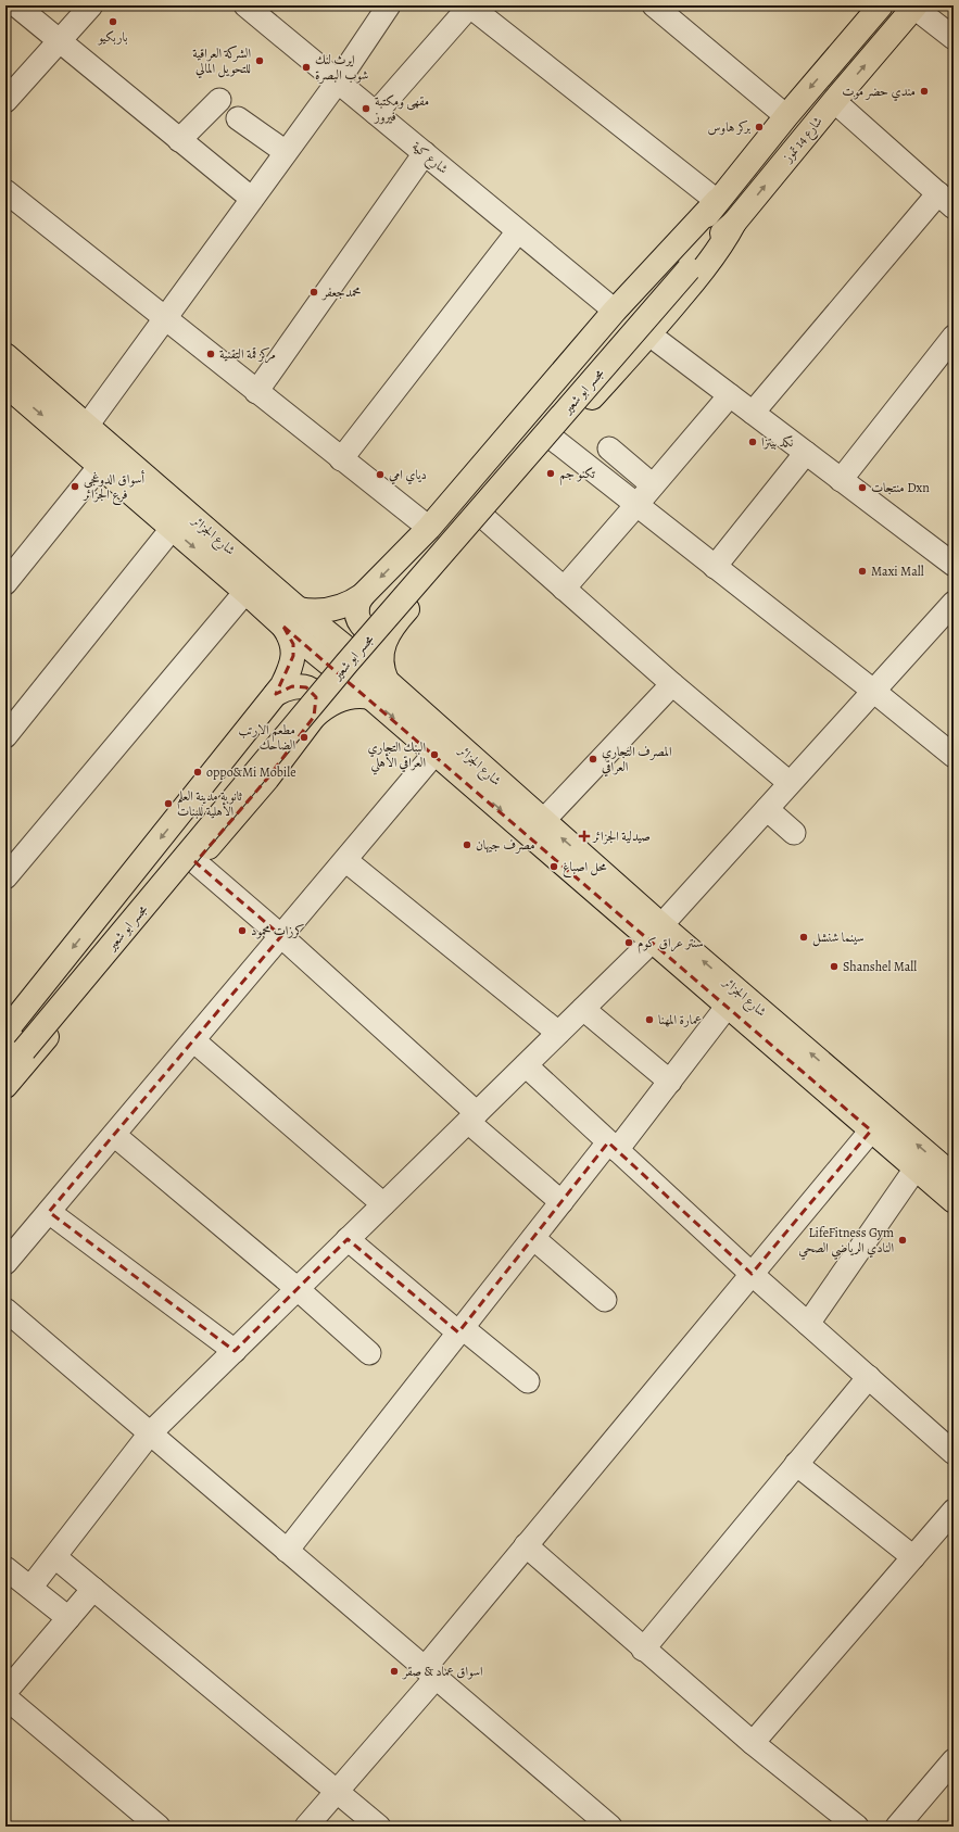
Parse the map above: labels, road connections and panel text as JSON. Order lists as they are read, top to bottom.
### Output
{
  "streets": {
    "main road": ["شارع 14 تموز", "مجسر ابو شعير", "شارع الجزائر"],
    "street": ["شارع كية"]
  },
  "crossings": [
    ["شارع 14 تموز", "مجسر ابو شعير"]
  ],
  "places": {
    "other": [
      "باربكيو",
      "الشركة العراقية للتحويل المالي",
      "ايرث لنك شوب البصرة",
      "مندي حضر موت",
      "مقهى ومكتبة فيروز",
      "بركر هاوس",
      "محمدجعفر",
      "مركز قمة التقنية",
      "نكد بيتزا",
      "تكنو جم",
      "دياي امي",
      "أسواق الدوغجي فرع الجزائر",
      "منتجات Dxn",
      "Maxi Mall",
      "مطعم الارتب الضاحك",
      "البنك التجاري العراقي الأهلي",
      "المصرف التجاري العراقي",
      "oppo&Mi Mobile",
      "ثانوية مدينة العلم الأهلية للبنات",
      "مصرف جيهان",
      "محل اصباغ",
      "كرزات محمود",
      "سينما شنشل",
      "سنتر عراق كوم",
      "Shanshel Mall",
      "عمارة المهنا",
      "LifeFitness Gym النادي الرياضي الصحي",
      "اسواق عماد & صقر"
    ],
    "health": ["صيدلية الجزائر"]
  }
}
